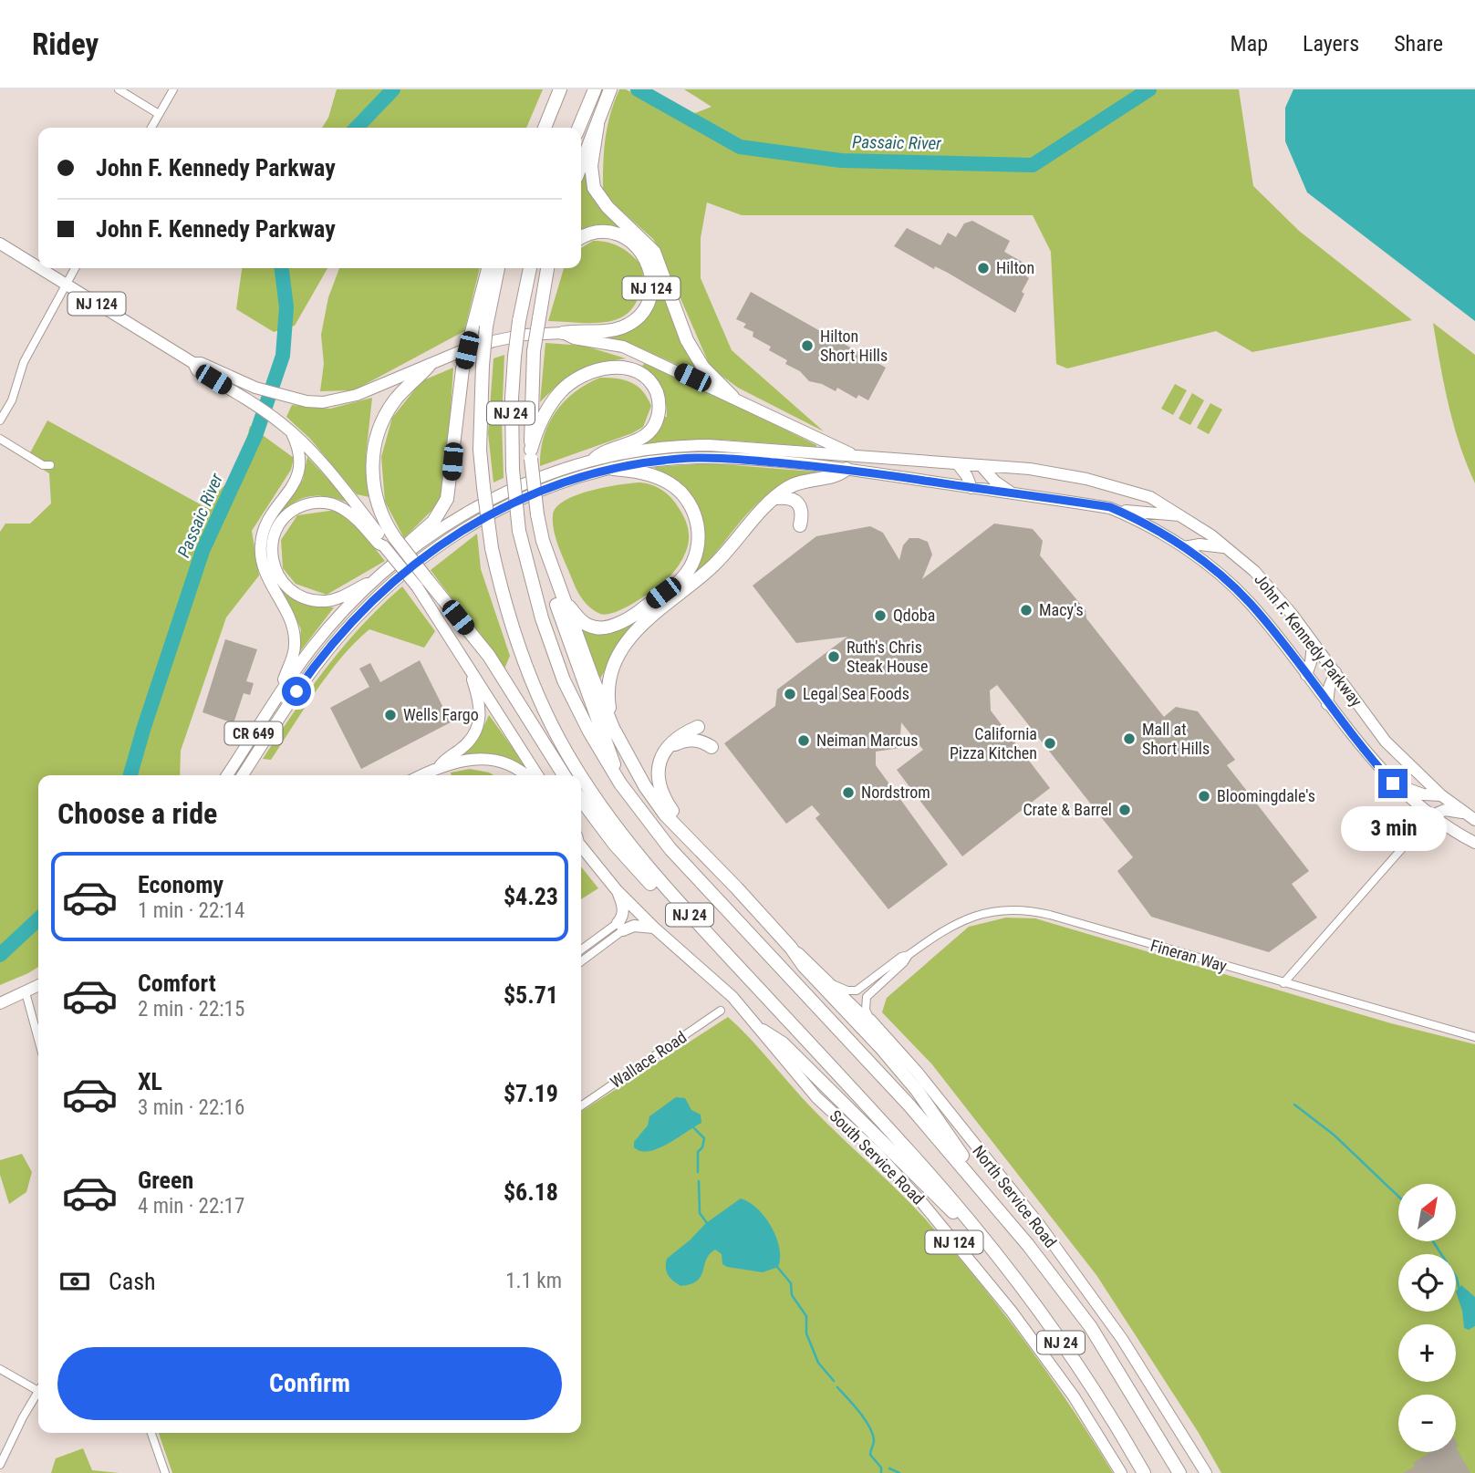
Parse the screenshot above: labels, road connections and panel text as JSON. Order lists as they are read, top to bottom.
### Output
{
  "streets": {
    "highway": ["NJ 124", "NJ 24"],
    "main road": [
      "John F. Kennedy Parkway",
      "CR 649",
      "South Service Road",
      "North Service Road"
    ],
    "street": ["Fineran Way", "Wallace Road"]
  },
  "crossings": [
    ["NJ 124", "South Service Road"],
    ["Fineran Way", "North Service Road"]
  ],
  "water": ["Passaic River"],
  "places": [
    "Hilton",
    "Hilton Short Hills",
    "Macy's",
    "Qdoba",
    "Ruth's Chris Steak House",
    "Legal Sea Foods",
    "Wells Fargo",
    "Mall at Short Hills",
    "Neiman Marcus",
    "California Pizza Kitchen",
    "Nordstrom",
    "Bloomingdale's",
    "Crate & Barrel"
  ],
  "north": "top right",
  "page": {
    "header": "Ridey",
    "nav": ["Map", "Layers", "Share"],
    "banner": ["John F. Kennedy Parkway", "John F. Kennedy Parkway"],
    "heading": "Choose a ride",
    "bubble": "3 min",
    "list": [
      {
        "name": "Economy",
        "note": "1 min · 22:14",
        "value": "$4.23"
      },
      {
        "name": "Comfort",
        "note": "2 min · 22:15",
        "value": "$5.71"
      },
      {
        "name": "XL",
        "note": "3 min · 22:16",
        "value": "$7.19"
      },
      {
        "name": "Green",
        "note": "4 min · 22:17",
        "value": "$6.18"
      }
    ],
    "map_buttons": ["+", "−"],
    "pay": ["Cash", "1.1 km"],
    "buttons": "Confirm"
  }
}
